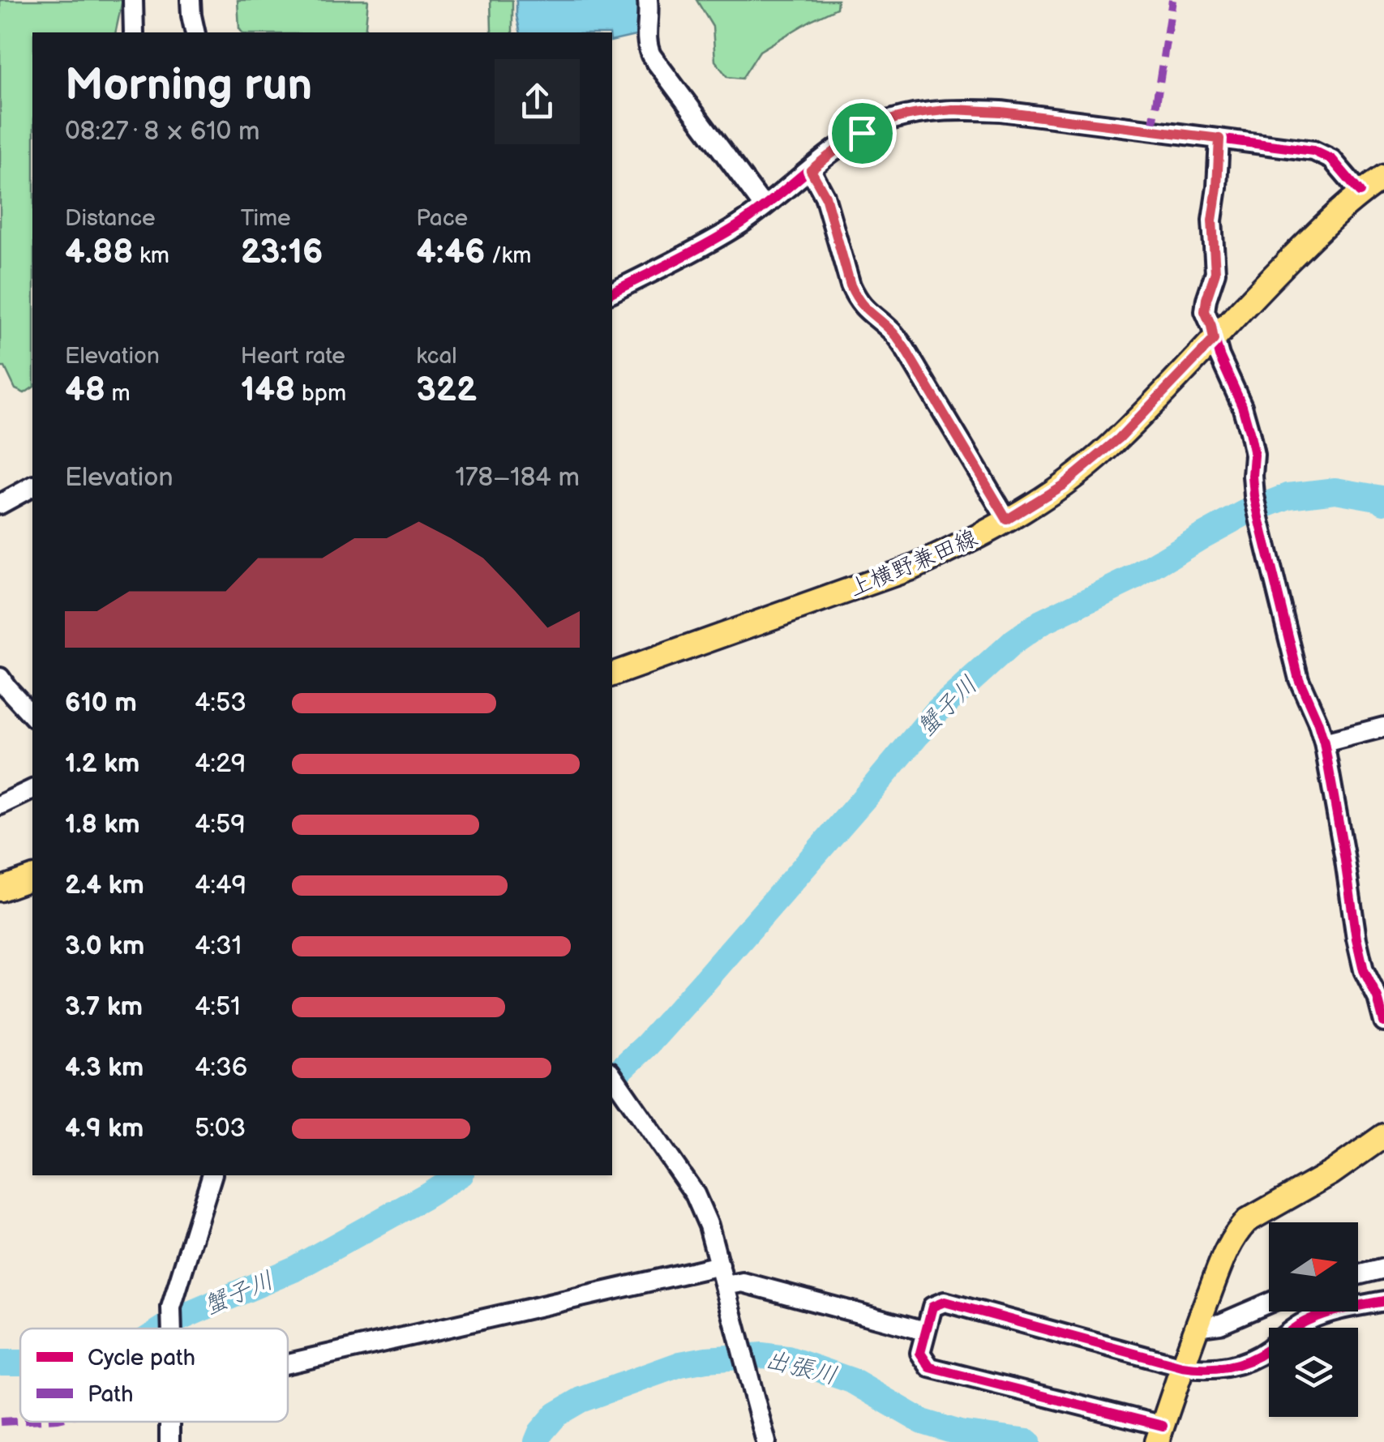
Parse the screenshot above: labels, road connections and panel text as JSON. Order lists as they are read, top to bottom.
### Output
{
  "streets": {
    "main road": ["上横野兼田線"]
  },
  "water": ["蟹子川", "出張川"],
  "legend": ["Cycle path", "Path"],
  "north": "right",
  "page": {
    "heading": ["Morning run", "08:27 · 8 × 610 m"],
    "stats": [
      ["Distance", "4.88 km"],
      ["Time", "23:16"],
      ["Pace", "4:46 /km"],
      ["Elevation", "48 m"],
      ["Heart rate", "148 bpm"],
      ["kcal", "322"]
    ],
    "chart": ["Elevation", "178–184 m"],
    "list": [
      {
        "name": "610 m",
        "note": "4:53"
      },
      {
        "name": "1.2 km",
        "note": "4:29"
      },
      {
        "name": "1.8 km",
        "note": "4:59"
      },
      {
        "name": "2.4 km",
        "note": "4:49"
      },
      {
        "name": "3.0 km",
        "note": "4:31"
      },
      {
        "name": "3.7 km",
        "note": "4:51"
      },
      {
        "name": "4.3 km",
        "note": "4:36"
      },
      {
        "name": "4.9 km",
        "note": "5:03"
      }
    ]
  }
}
